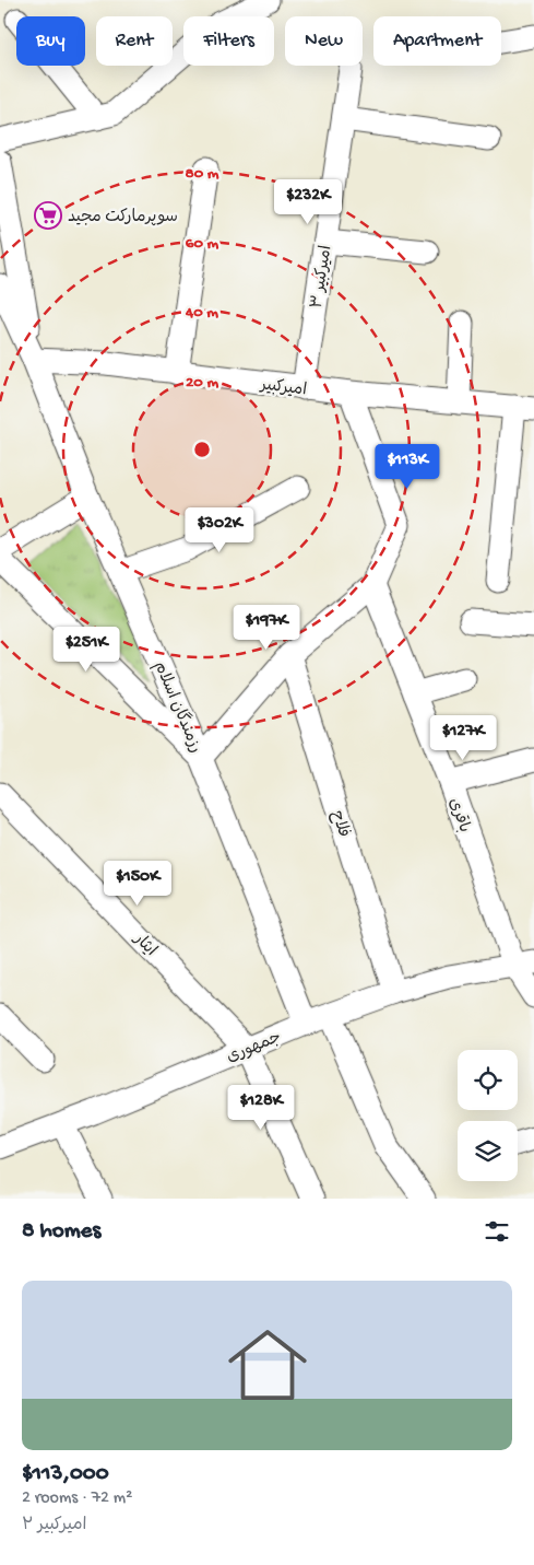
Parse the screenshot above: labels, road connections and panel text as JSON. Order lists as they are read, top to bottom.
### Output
{
  "streets": {
    "street": [
      "امیرکبیر ۳",
      "امیرکبیر",
      "رزمندگان اسلام",
      "باقری",
      "فلاح",
      "ایثار",
      "جمهوری"
    ]
  },
  "crossings": [
    ["امیرکبیر ۳", "امیرکبیر"],
    ["امیرکبیر", "رزمندگان اسلام"],
    ["رزمندگان اسلام", "جمهوری"],
    ["باقری", "جمهوری"],
    ["فلاح", "جمهوری"],
    ["ایثار", "جمهوری"]
  ],
  "places": {
    "supermarket": ["سوپرمارکت مجید"]
  },
  "page": {
    "chip": [
      "Buy",
      "Rent",
      "Filters",
      "New",
      "Apartment"
    ],
    "price": [
      "$232K",
      "$113K",
      "$302K",
      "$197K",
      "$251K",
      "$127K",
      "$150K",
      "$128K"
    ],
    "heading": "8 homes",
    "list": [
      {
        "name": "$113,000",
        "note": "2 rooms · 72 m² · امیرکبیر ۲"
      }
    ]
  },
  "rings": [
    "80 m",
    "60 m",
    "40 m",
    "20 m"
  ]
}
